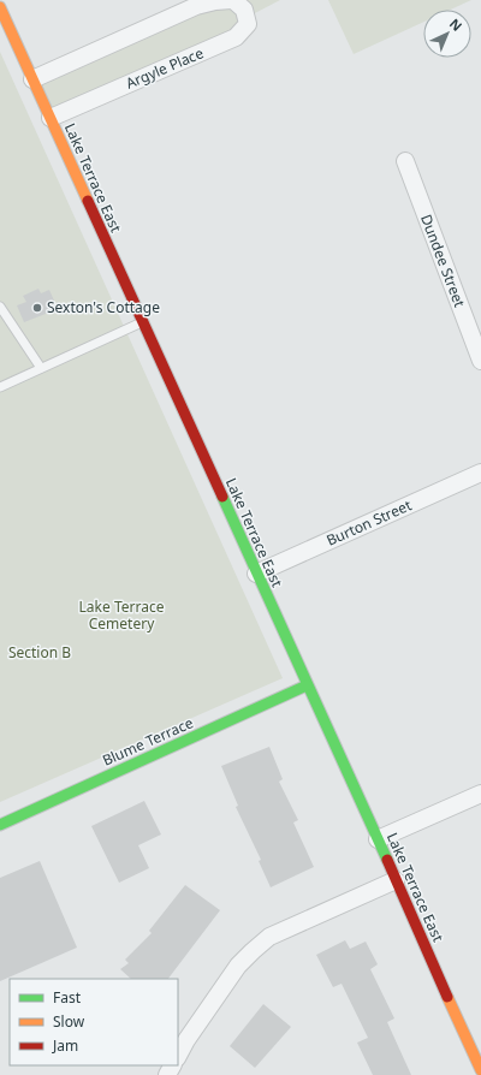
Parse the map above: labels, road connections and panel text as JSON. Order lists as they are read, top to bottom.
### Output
{
  "streets": {
    "street": [
      "Argyle Place",
      "Lake Terrace East",
      "Dundee Street",
      "Burton Street",
      "Blume Terrace"
    ]
  },
  "crossings": [
    ["Argyle Place", "Lake Terrace East"],
    ["Lake Terrace East", "Burton Street"],
    ["Lake Terrace East", "Blume Terrace"]
  ],
  "parks": ["Lake Terrace Cemetery", "Section B"],
  "places": ["Sexton's Cottage"],
  "legend": ["Fast", "Slow", "Jam"],
  "north": "top right"
}
